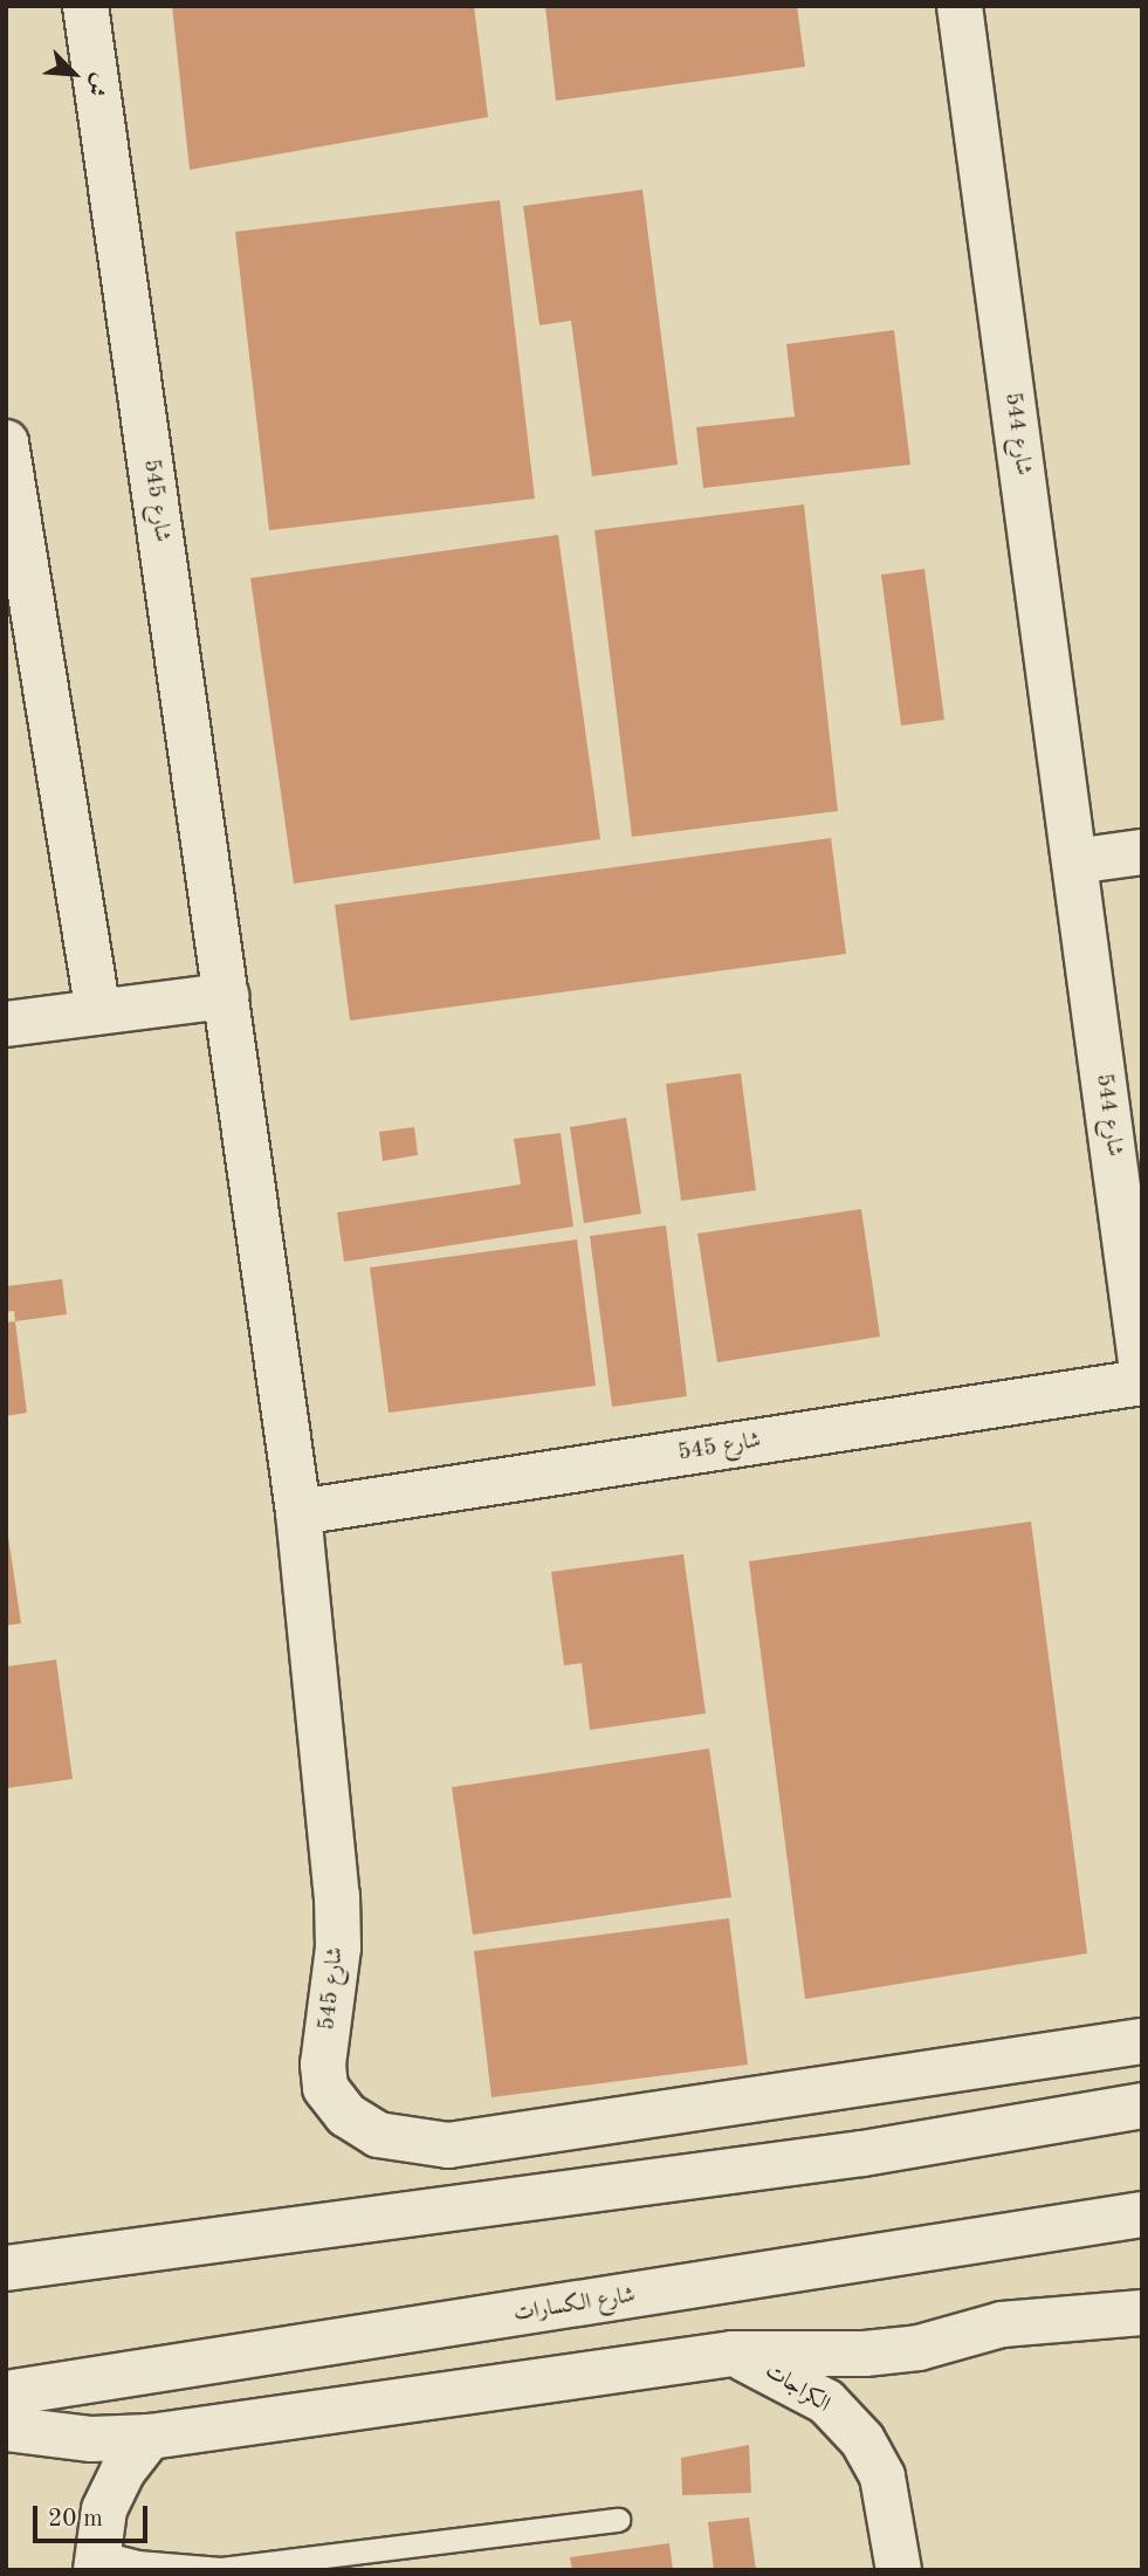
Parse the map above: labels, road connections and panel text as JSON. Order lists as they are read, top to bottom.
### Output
{
  "streets": {
    "street": [
      "شارع 544",
      "شارع 545",
      "شارع الكسارات",
      "الكراجات"
    ]
  },
  "scale_bar": "20 m",
  "north": "bottom right"
}
